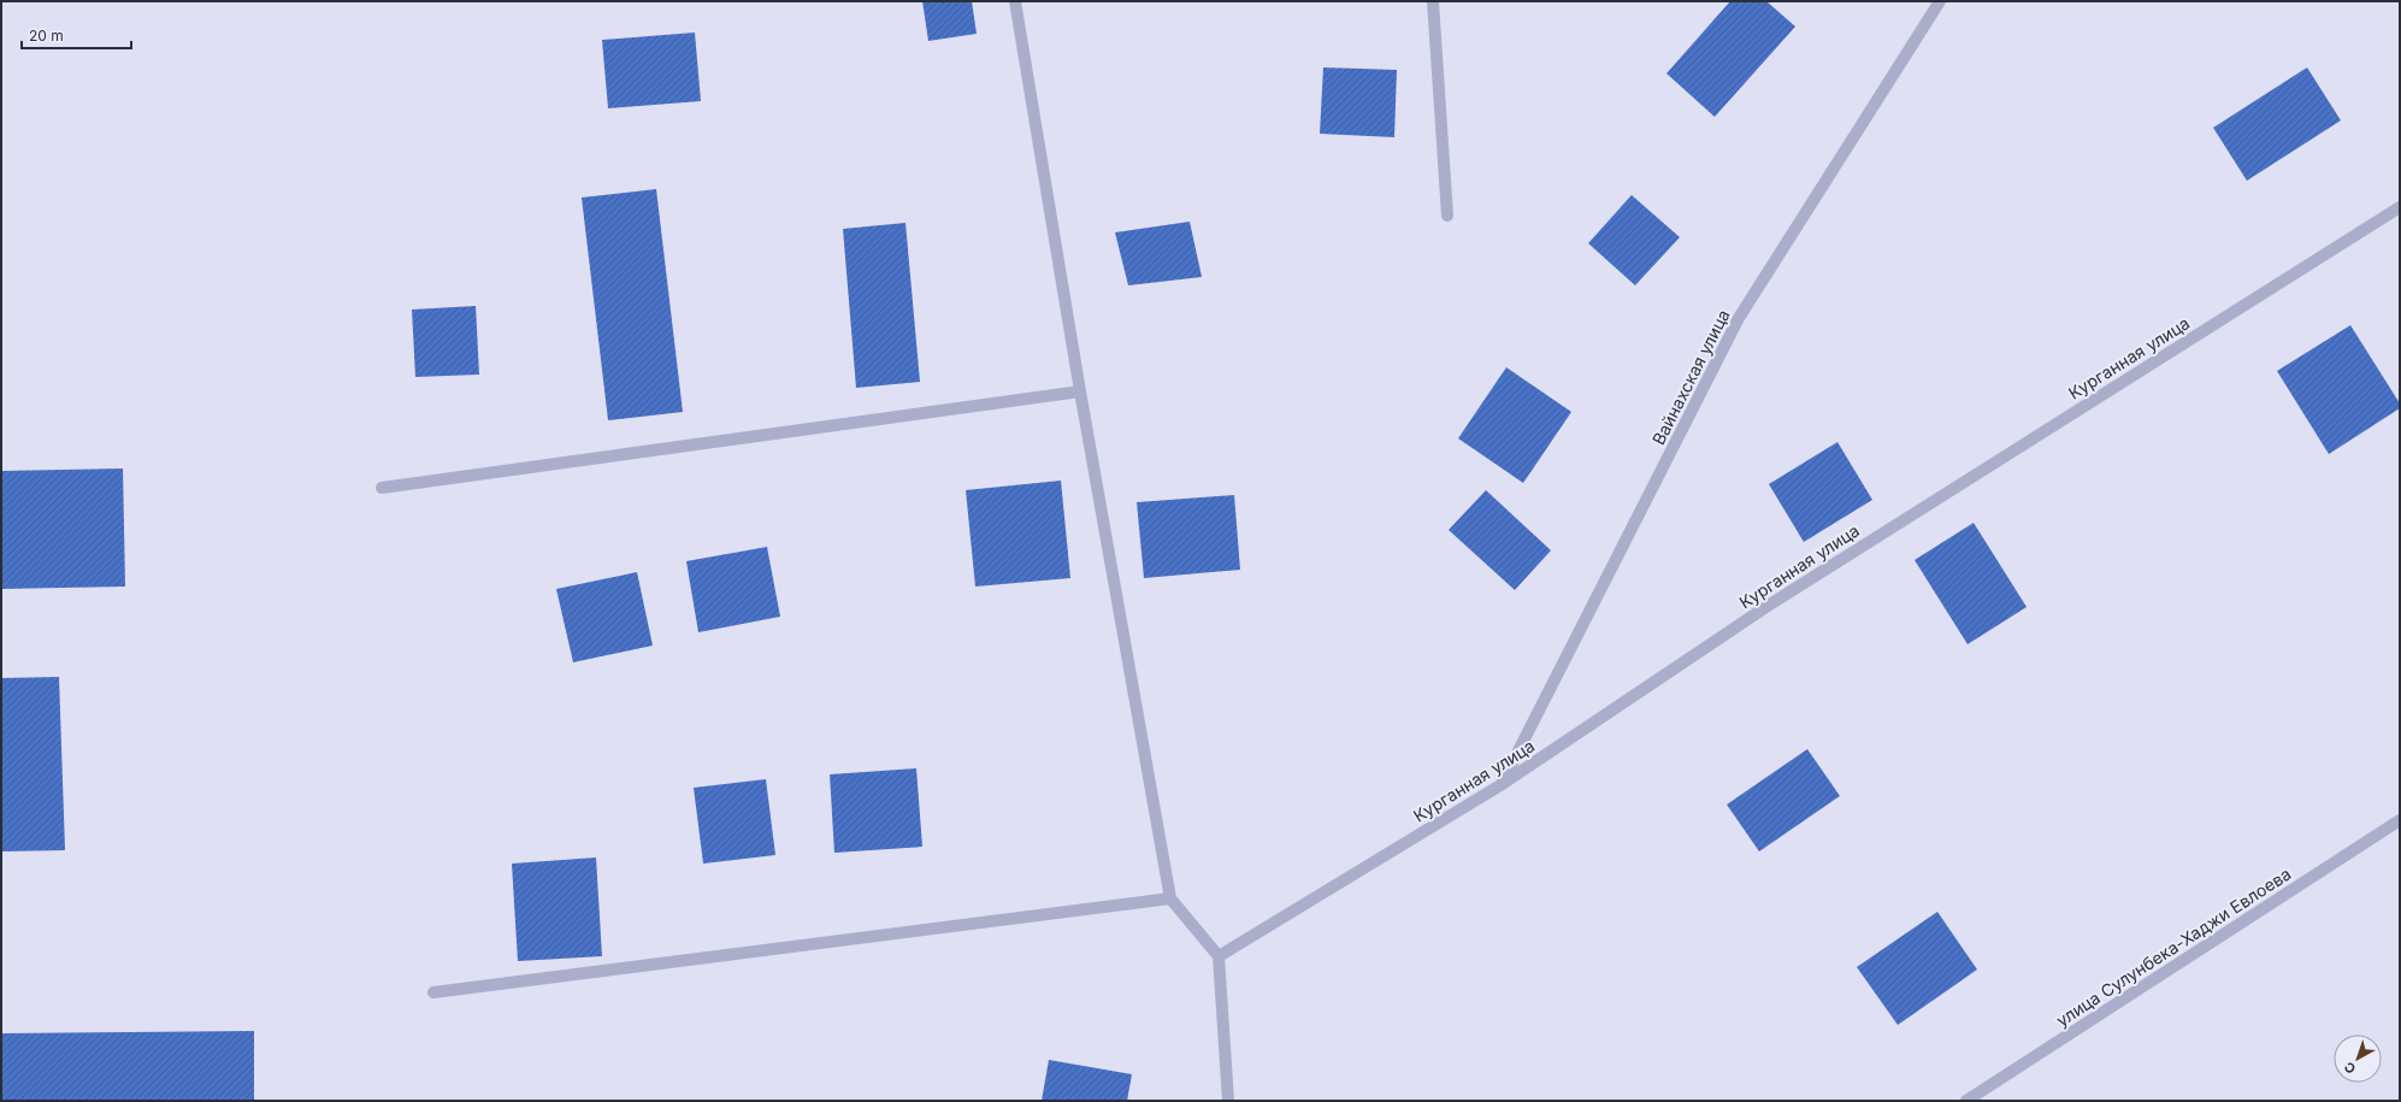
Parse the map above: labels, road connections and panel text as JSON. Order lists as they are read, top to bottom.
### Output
{
  "streets": {
    "street": ["Курганная улица", "Вайнахская улица", "улица Сулунбека-Хаджи Евлоева"]
  },
  "crossings": [
    ["Курганная улица", "Вайнахская улица"]
  ],
  "scale_bar": "20 m",
  "north": "bottom left"
}
